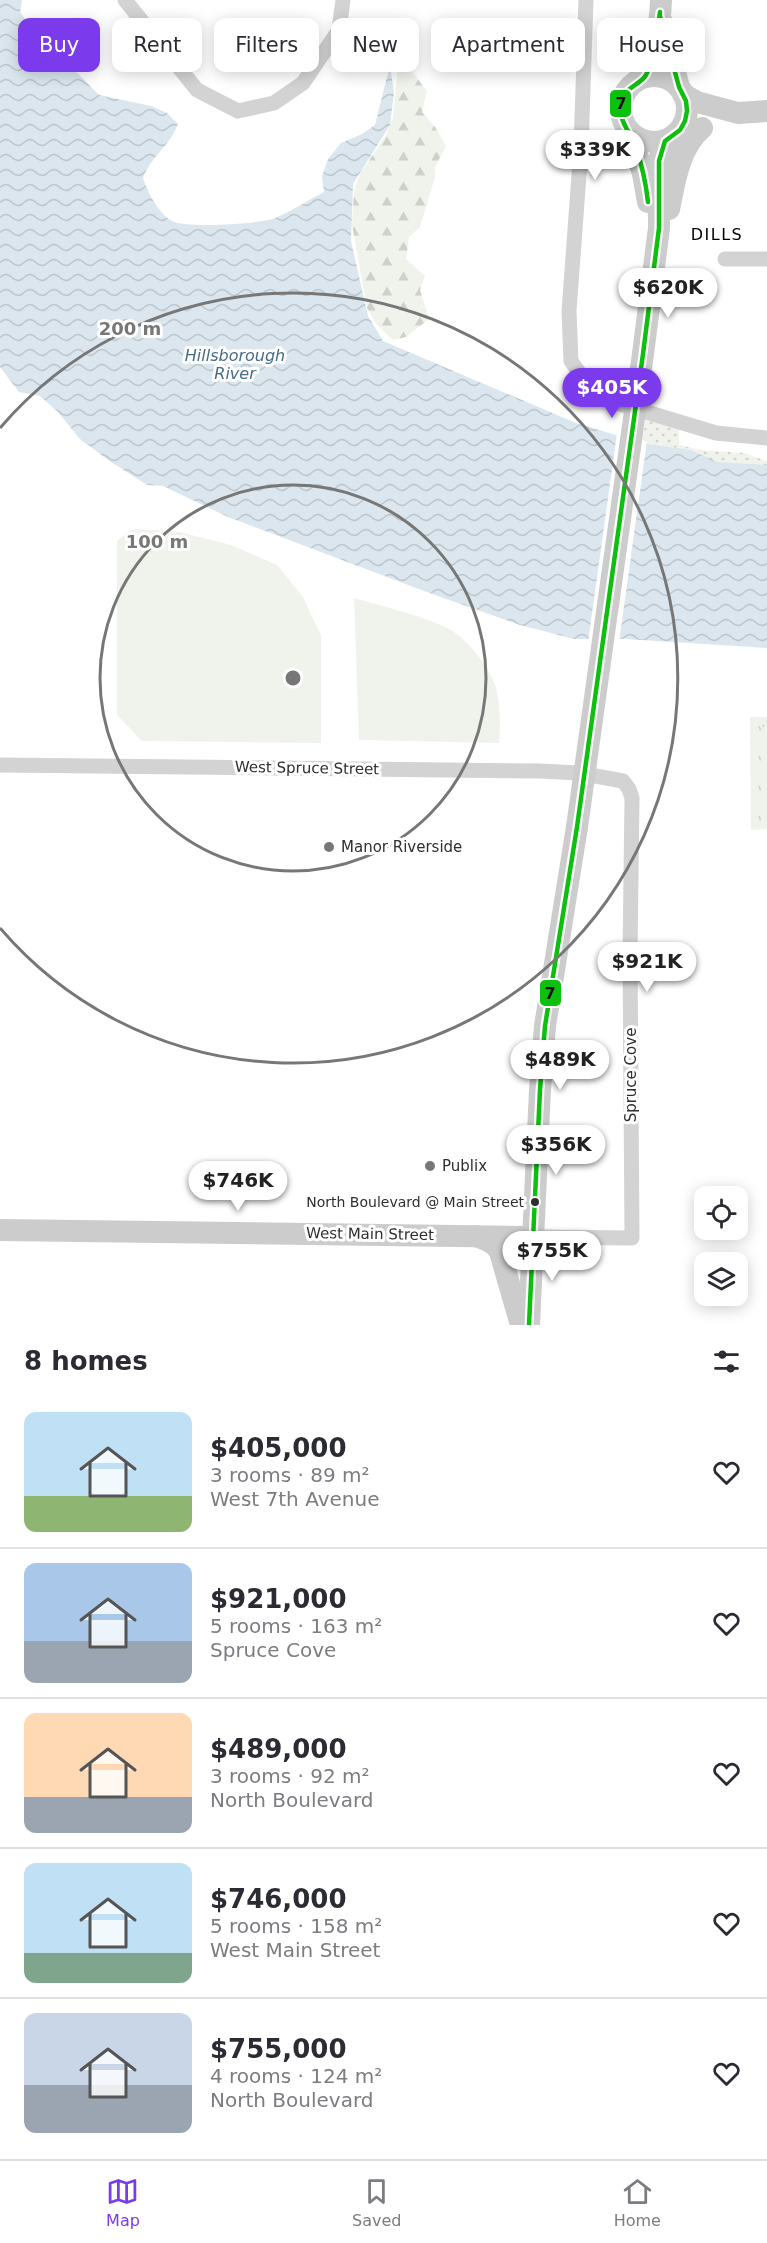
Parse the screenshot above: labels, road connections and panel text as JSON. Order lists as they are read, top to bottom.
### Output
{
  "streets": {
    "street": ["West Spruce Street", "Spruce Cove", "West Main Street"]
  },
  "crossings": [
    ["West Spruce Street", "Spruce Cove"],
    ["Spruce Cove", "West Main Street"]
  ],
  "districts": ["DILLS"],
  "water": ["Hillsborough River"],
  "places": ["Manor Riverside", "Publix", "North Boulevard @ Main Street"],
  "lines": ["transit line 7"],
  "page": {
    "chip": [
      "Buy",
      "Rent",
      "Filters",
      "New",
      "Apartment",
      "House"
    ],
    "price": [
      "$339K",
      "$620K",
      "$405K",
      "$921K",
      "$489K",
      "$356K",
      "$746K",
      "$755K"
    ],
    "heading": "8 homes",
    "list": [
      {
        "name": "$405,000",
        "note": "3 rooms · 89 m² · West 7th Avenue"
      },
      {
        "name": "$921,000",
        "note": "5 rooms · 163 m² · Spruce Cove"
      },
      {
        "name": "$489,000",
        "note": "3 rooms · 92 m² · North Boulevard"
      },
      {
        "name": "$746,000",
        "note": "5 rooms · 158 m² · West Main Street"
      },
      {
        "name": "$755,000",
        "note": "4 rooms · 124 m² · North Boulevard"
      }
    ],
    "tabs": ["Map", "Saved", "Home"]
  },
  "rings": ["200 m", "100 m"]
}
